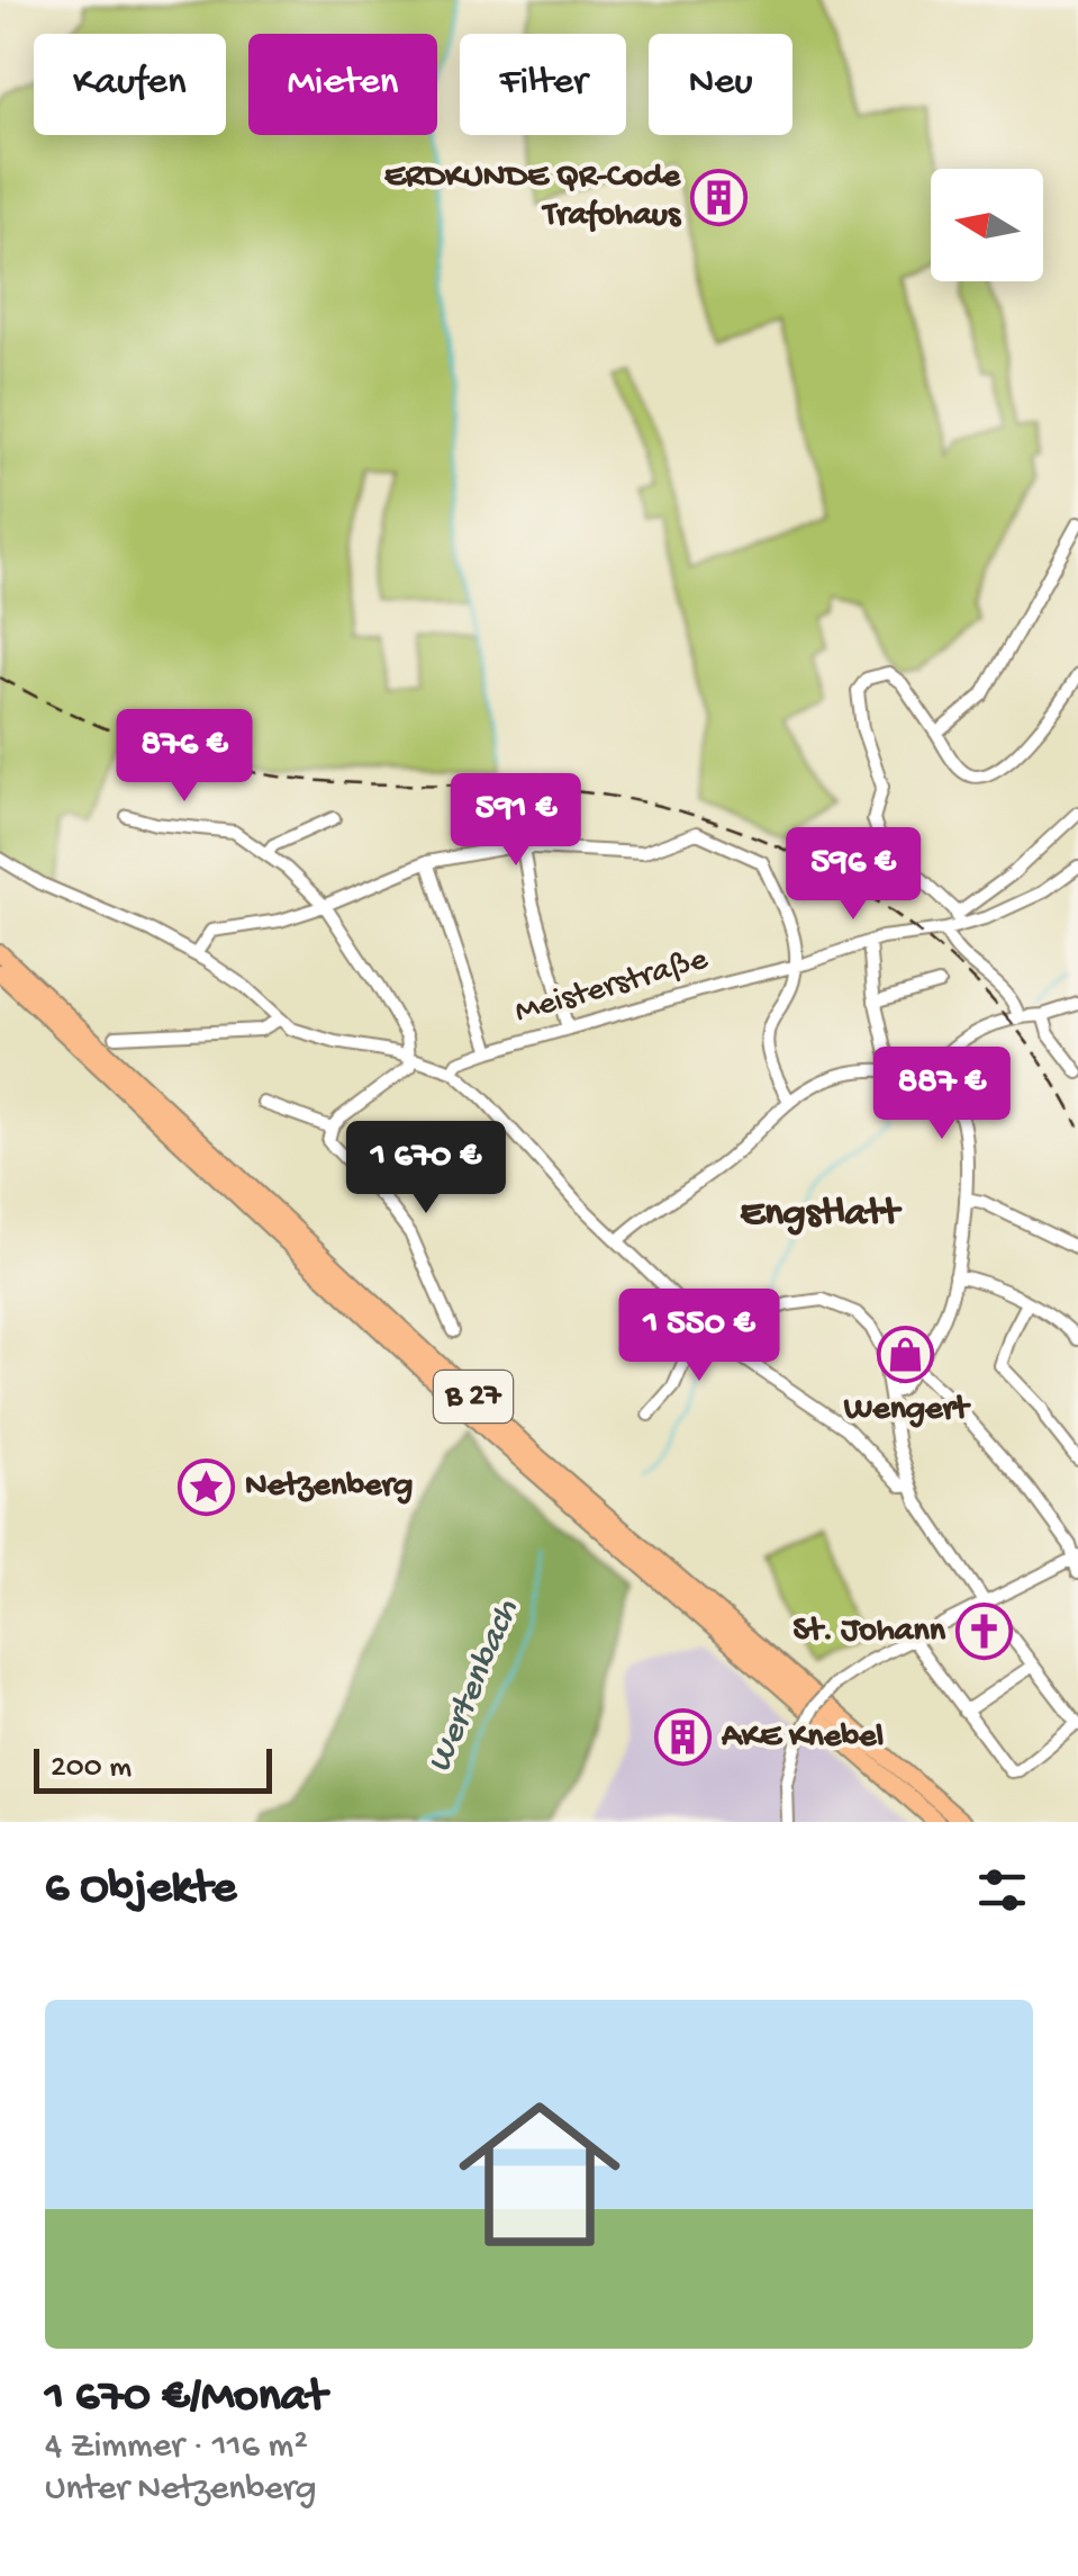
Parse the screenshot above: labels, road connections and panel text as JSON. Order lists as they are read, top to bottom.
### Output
{
  "streets": {
    "highway": ["B 27"],
    "street": ["Meisterstraße"]
  },
  "districts": ["Engstlatt"],
  "water": ["Wertenbach"],
  "places": {
    "building": ["ERDKUNDE QR-Code Trafohaus", "AKE Knebel"],
    "shop": ["Wengert"],
    "place": ["Netzenberg"],
    "church": ["St. Johann"]
  },
  "scale_bar": "200 m",
  "north": "left",
  "page": {
    "chip": [
      "Kaufen",
      "Mieten",
      "Filter",
      "Neu"
    ],
    "price": [
      "876 €",
      "591 €",
      "596 €",
      "887 €",
      "1 670 €",
      "1 550 €"
    ],
    "scale": "200 m",
    "heading": "6 Objekte",
    "list": [
      {
        "name": "1 670 €/Monat",
        "note": "4 Zimmer · 116 m² · Unter Netzenberg"
      }
    ]
  }
}
